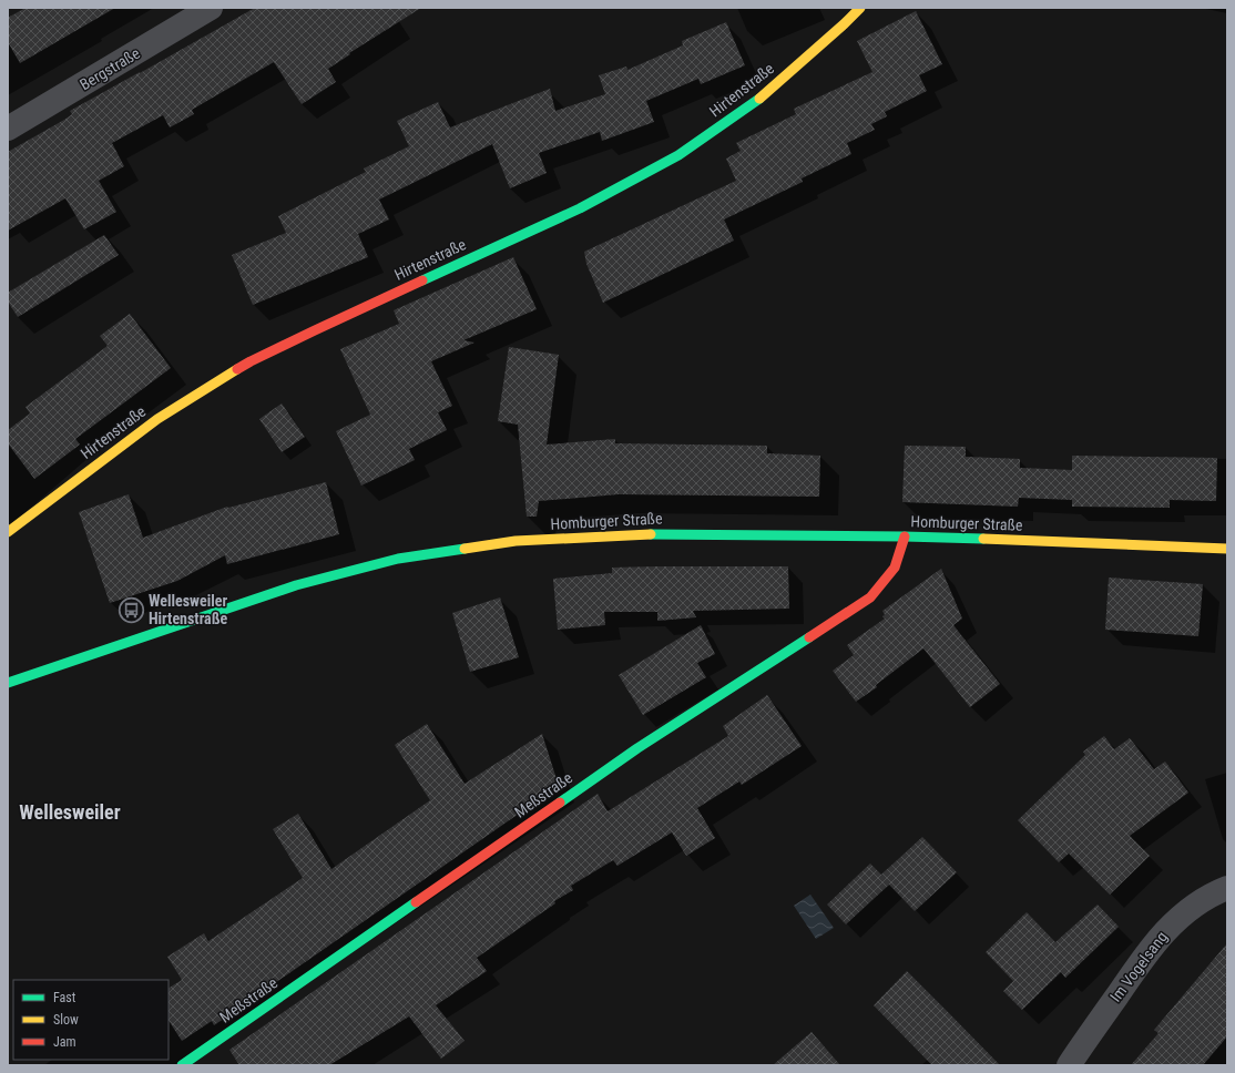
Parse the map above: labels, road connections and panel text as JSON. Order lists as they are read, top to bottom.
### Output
{
  "streets": {
    "street": [
      "Bergstraße",
      "Hirtenstraße",
      "Homburger Straße",
      "Meßstraße",
      "Im Vogelsang"
    ]
  },
  "crossings": [
    ["Homburger Straße", "Meßstraße"]
  ],
  "districts": ["Wellesweiler"],
  "places": {
    "bus stop": ["Wellesweiler Hirtenstraße"]
  },
  "legend": ["Fast", "Slow", "Jam"]
}
